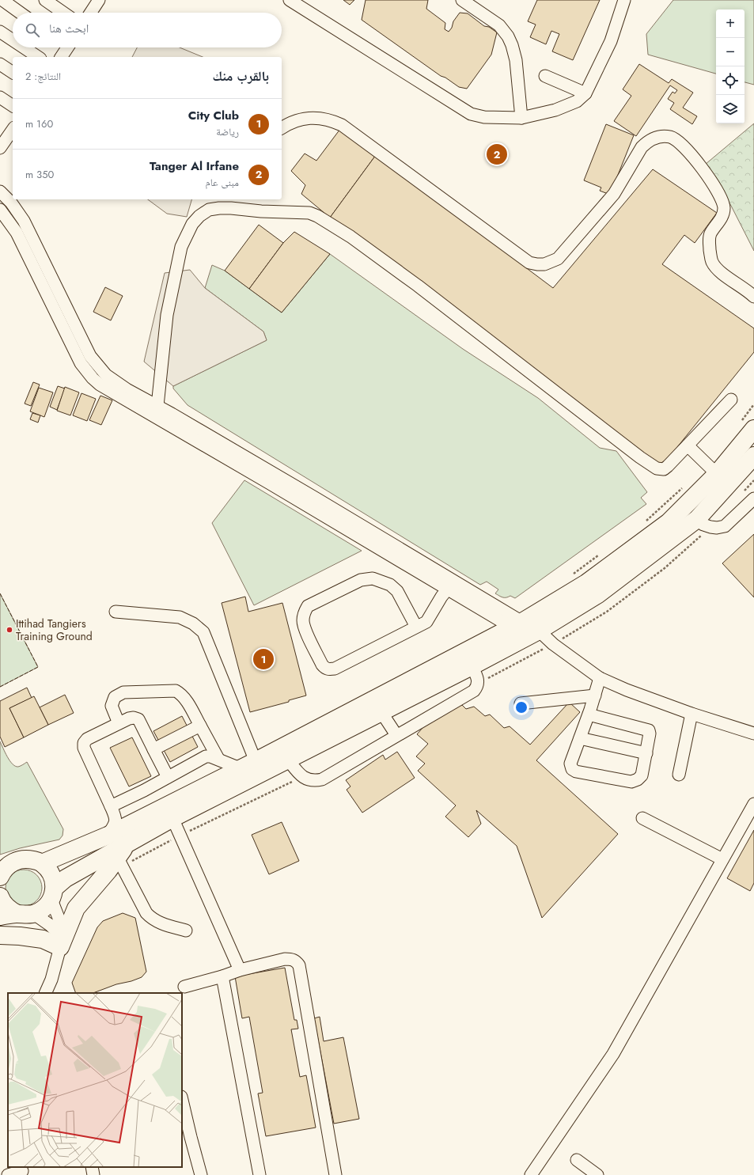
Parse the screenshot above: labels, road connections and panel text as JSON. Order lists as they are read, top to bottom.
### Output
{
  "places": ["Ittihad Tangiers Training Ground"],
  "page": {
    "map_buttons": ["+", "−"],
    "search": "ابحث هنا",
    "heading": ["بالقرب منك", "النتائج: 2"],
    "list": [
      {
        "mark": "1",
        "name": "City Club",
        "note": "رياضة",
        "value": "160 m"
      },
      {
        "mark": "2",
        "name": "Tanger Al Irfane",
        "note": "مبنى عام",
        "value": "350 m"
      }
    ],
    "pins": ["2", "1"]
  }
}
